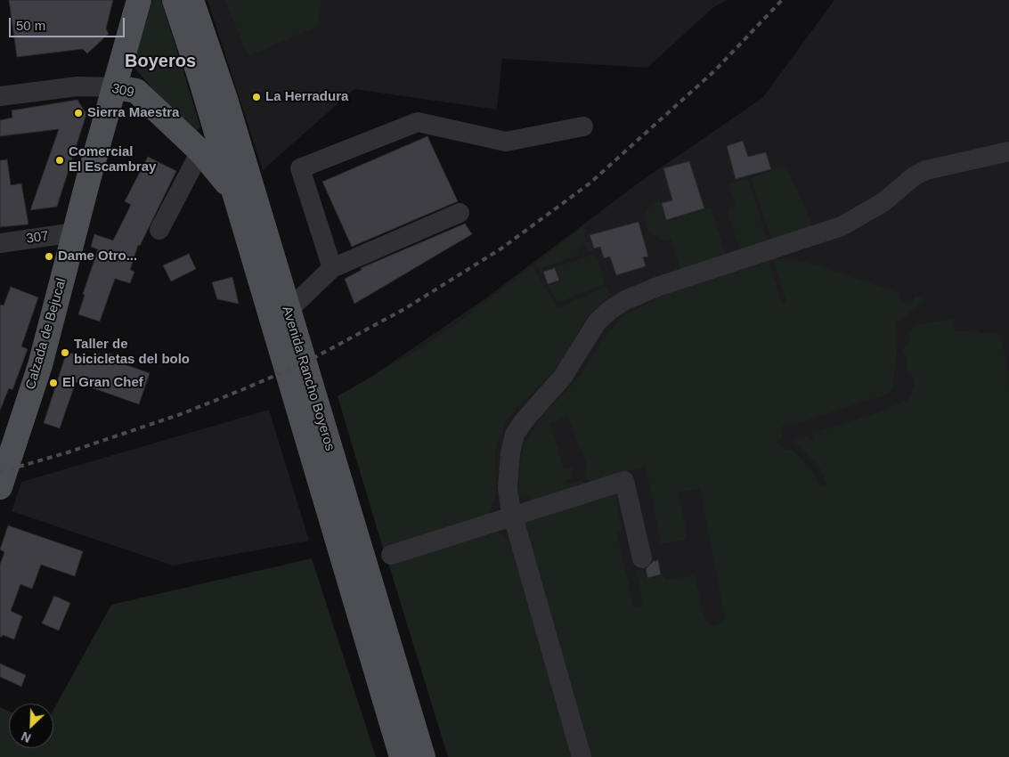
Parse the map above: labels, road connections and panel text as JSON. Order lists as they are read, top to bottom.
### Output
{
  "streets": {
    "main road": ["309", "Calzada de Bejucal", "Avenida Rancho Boyeros"],
    "street": ["307"]
  },
  "crossings": [
    ["309", "Calzada de Bejucal"],
    ["309", "Avenida Rancho Boyeros"],
    ["307", "Calzada de Bejucal"]
  ],
  "districts": ["Boyeros"],
  "places": [
    "La Herradura",
    "Sierra Maestra",
    "Comercial El Escambray",
    "Dame Otro...",
    "Taller de bicicletas del bolo",
    "El Gran Chef"
  ],
  "scale_bar": "50 m",
  "north": "bottom left"
}
